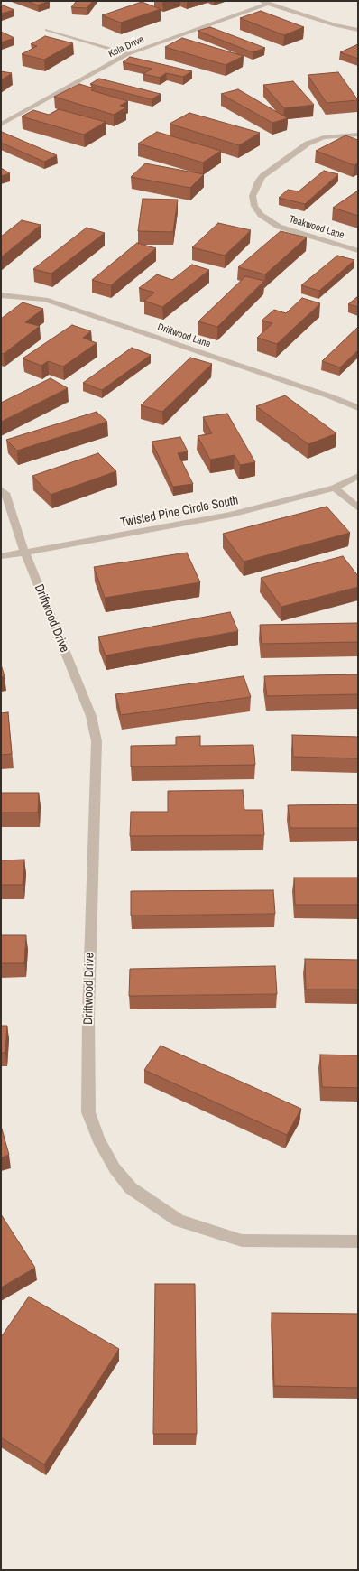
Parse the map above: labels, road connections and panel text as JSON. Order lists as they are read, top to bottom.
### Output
{
  "streets": {
    "street": [
      "Kola Drive",
      "Teakwood Lane",
      "Driftwood Lane",
      "Twisted Pine Circle South",
      "Driftwood Drive"
    ]
  },
  "crossings": [
    ["Twisted Pine Circle South", "Driftwood Drive"]
  ]
}
